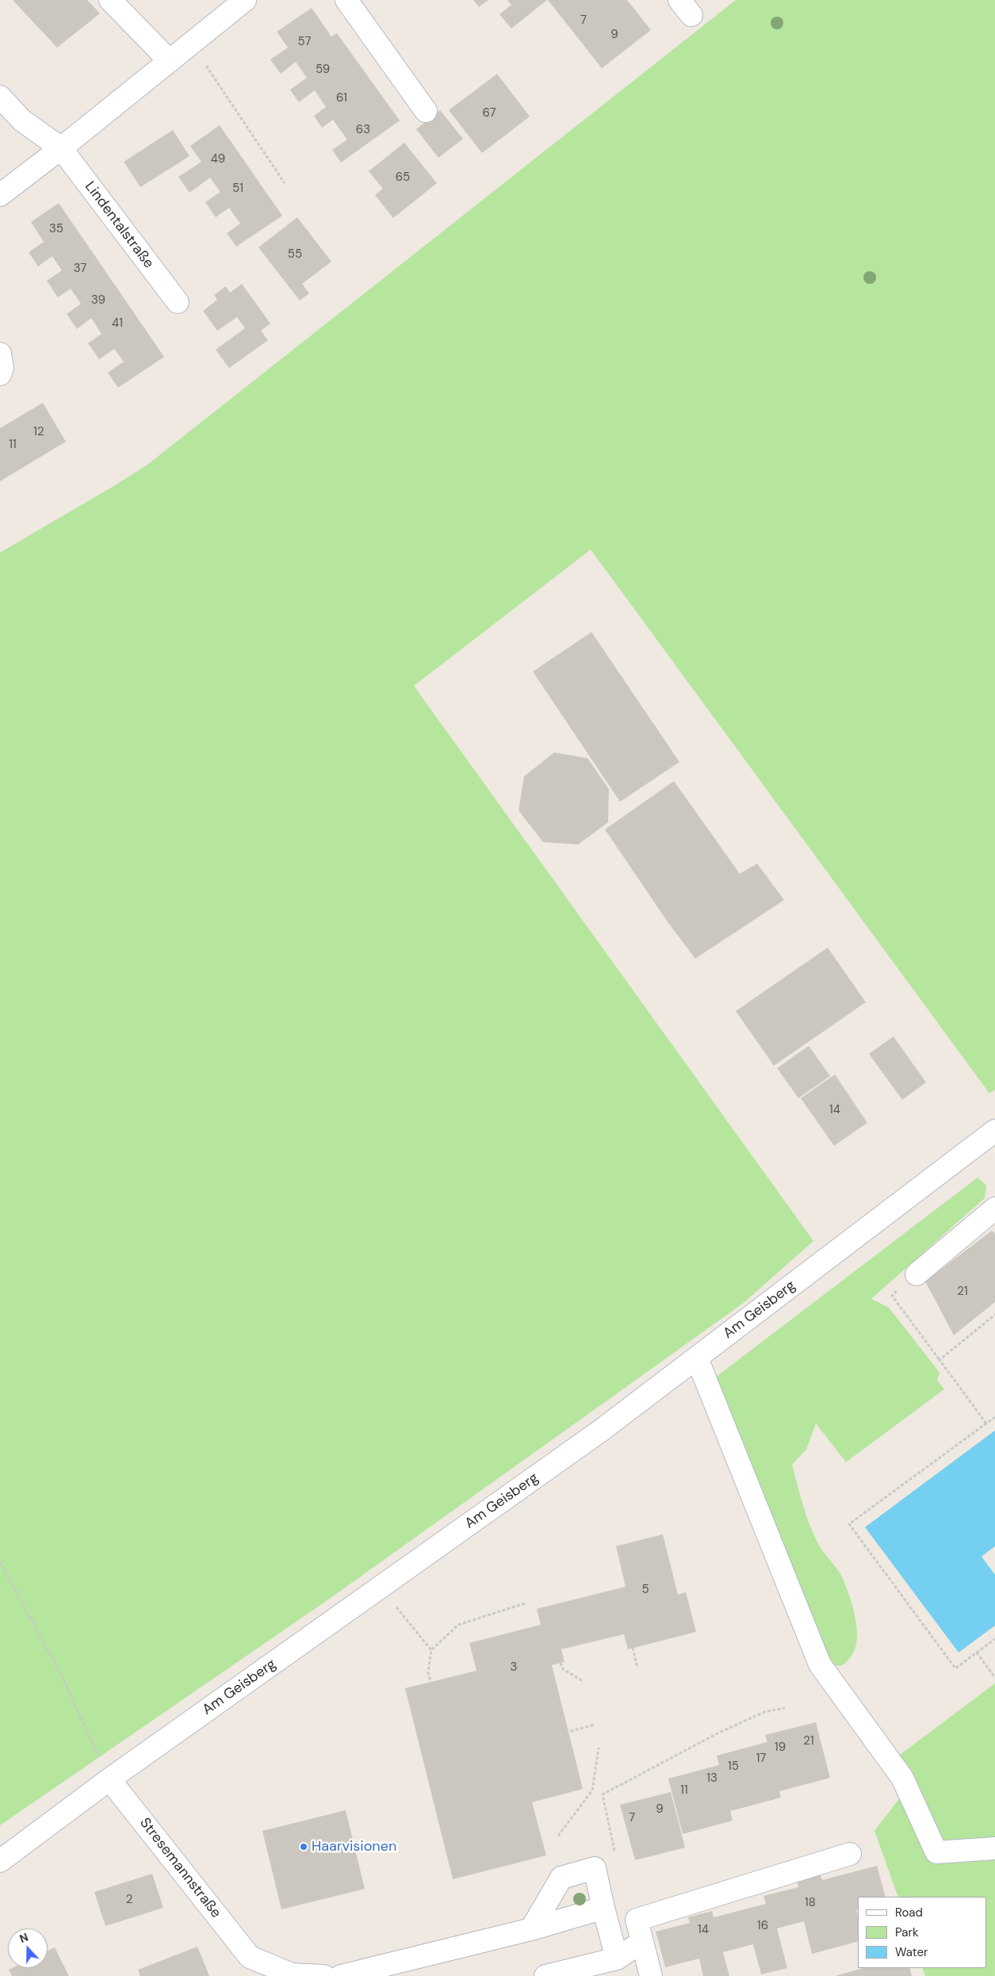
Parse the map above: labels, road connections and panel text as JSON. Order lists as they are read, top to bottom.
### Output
{
  "streets": {
    "street": ["Lindentalstraße", "Am Geisberg", "Stresemannstraße"]
  },
  "crossings": [
    ["Am Geisberg", "Stresemannstraße"]
  ],
  "places": ["Haarvisionen"],
  "house_numbers": [
    "7",
    "9",
    "57",
    "59",
    "61",
    "67",
    "63",
    "49",
    "65",
    "51",
    "35",
    "55",
    "37",
    "39",
    "41",
    "12",
    "11",
    "14",
    "21",
    "5",
    "3",
    "21",
    "19",
    "17",
    "15",
    "13",
    "11",
    "9",
    "7",
    "2",
    "18",
    "16",
    "14"
  ],
  "legend": ["Road", "Park", "Water"],
  "north": "top"
}
